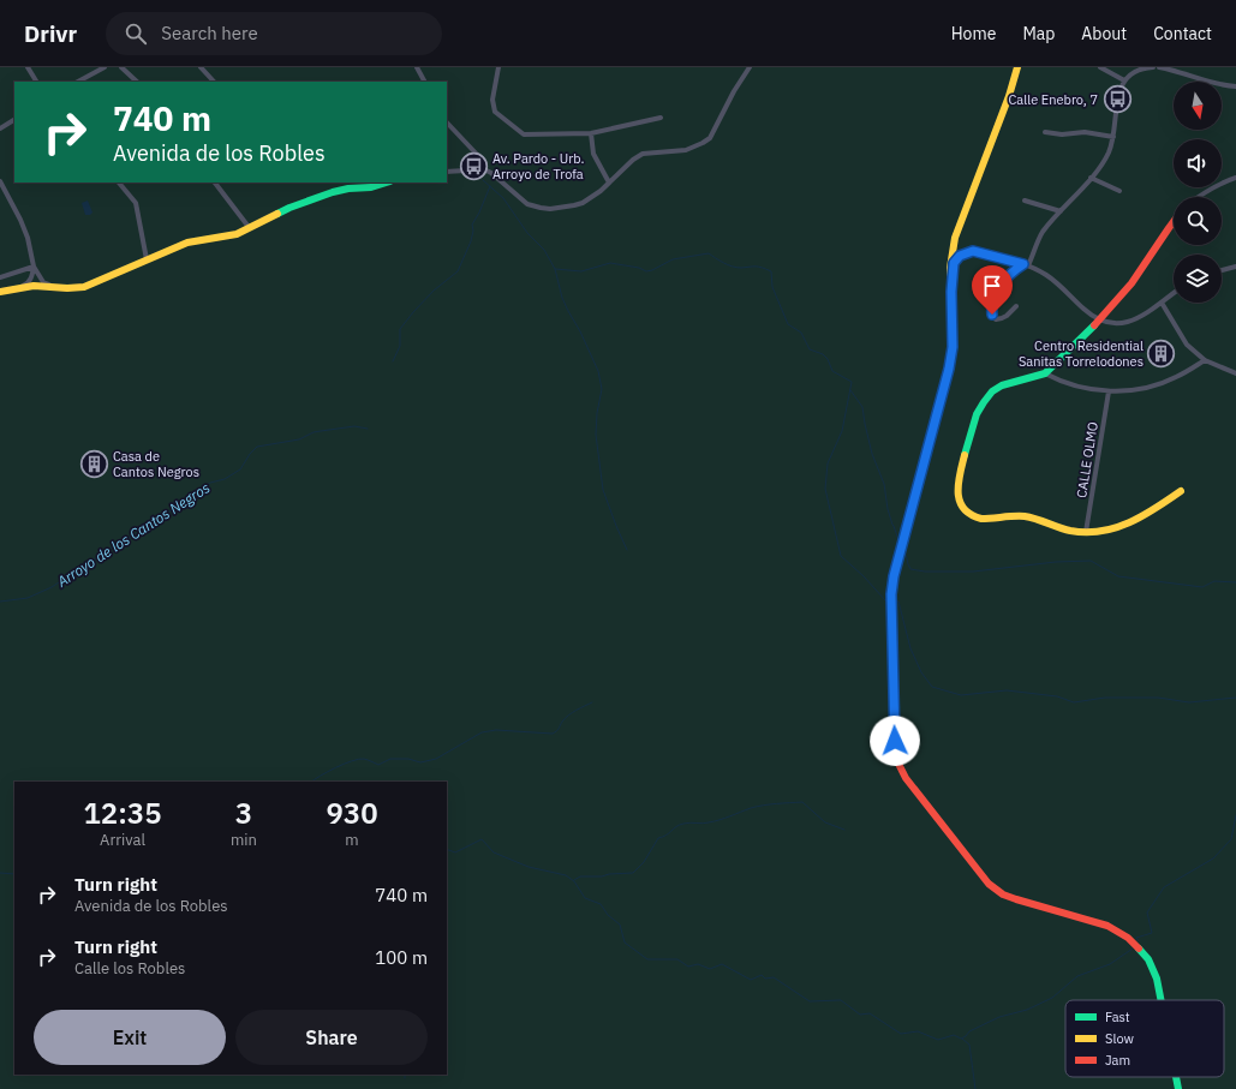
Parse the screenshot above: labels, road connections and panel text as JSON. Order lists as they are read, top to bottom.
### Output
{
  "streets": {
    "street": ["CALLE OLMO"]
  },
  "water": ["Arroyo de los Cantos Negros"],
  "places": {
    "bus stop": ["Calle Enebro, 7", "Av. Pardo - Urb. Arroyo de Trofa"],
    "building": ["Centro Residential Sanitas Torrelodones", "Casa de Cantos Negros"]
  },
  "legend": ["Fast", "Slow", "Jam"],
  "north": "bottom",
  "page": {
    "header": "Drivr",
    "search": "Search here",
    "nav": [
      "Home",
      "Map",
      "About",
      "Contact"
    ],
    "turn": ["740 m", "Avenida de los Robles"],
    "eta": [
      "12:35",
      "Arrival",
      "3",
      "min",
      "930",
      "m"
    ],
    "list": [
      {
        "name": "Turn right",
        "note": "Avenida de los Robles",
        "value": "740 m"
      },
      {
        "name": "Turn right",
        "note": "Calle los Robles",
        "value": "100 m"
      }
    ],
    "buttons": ["Exit", "Share"]
  }
}
